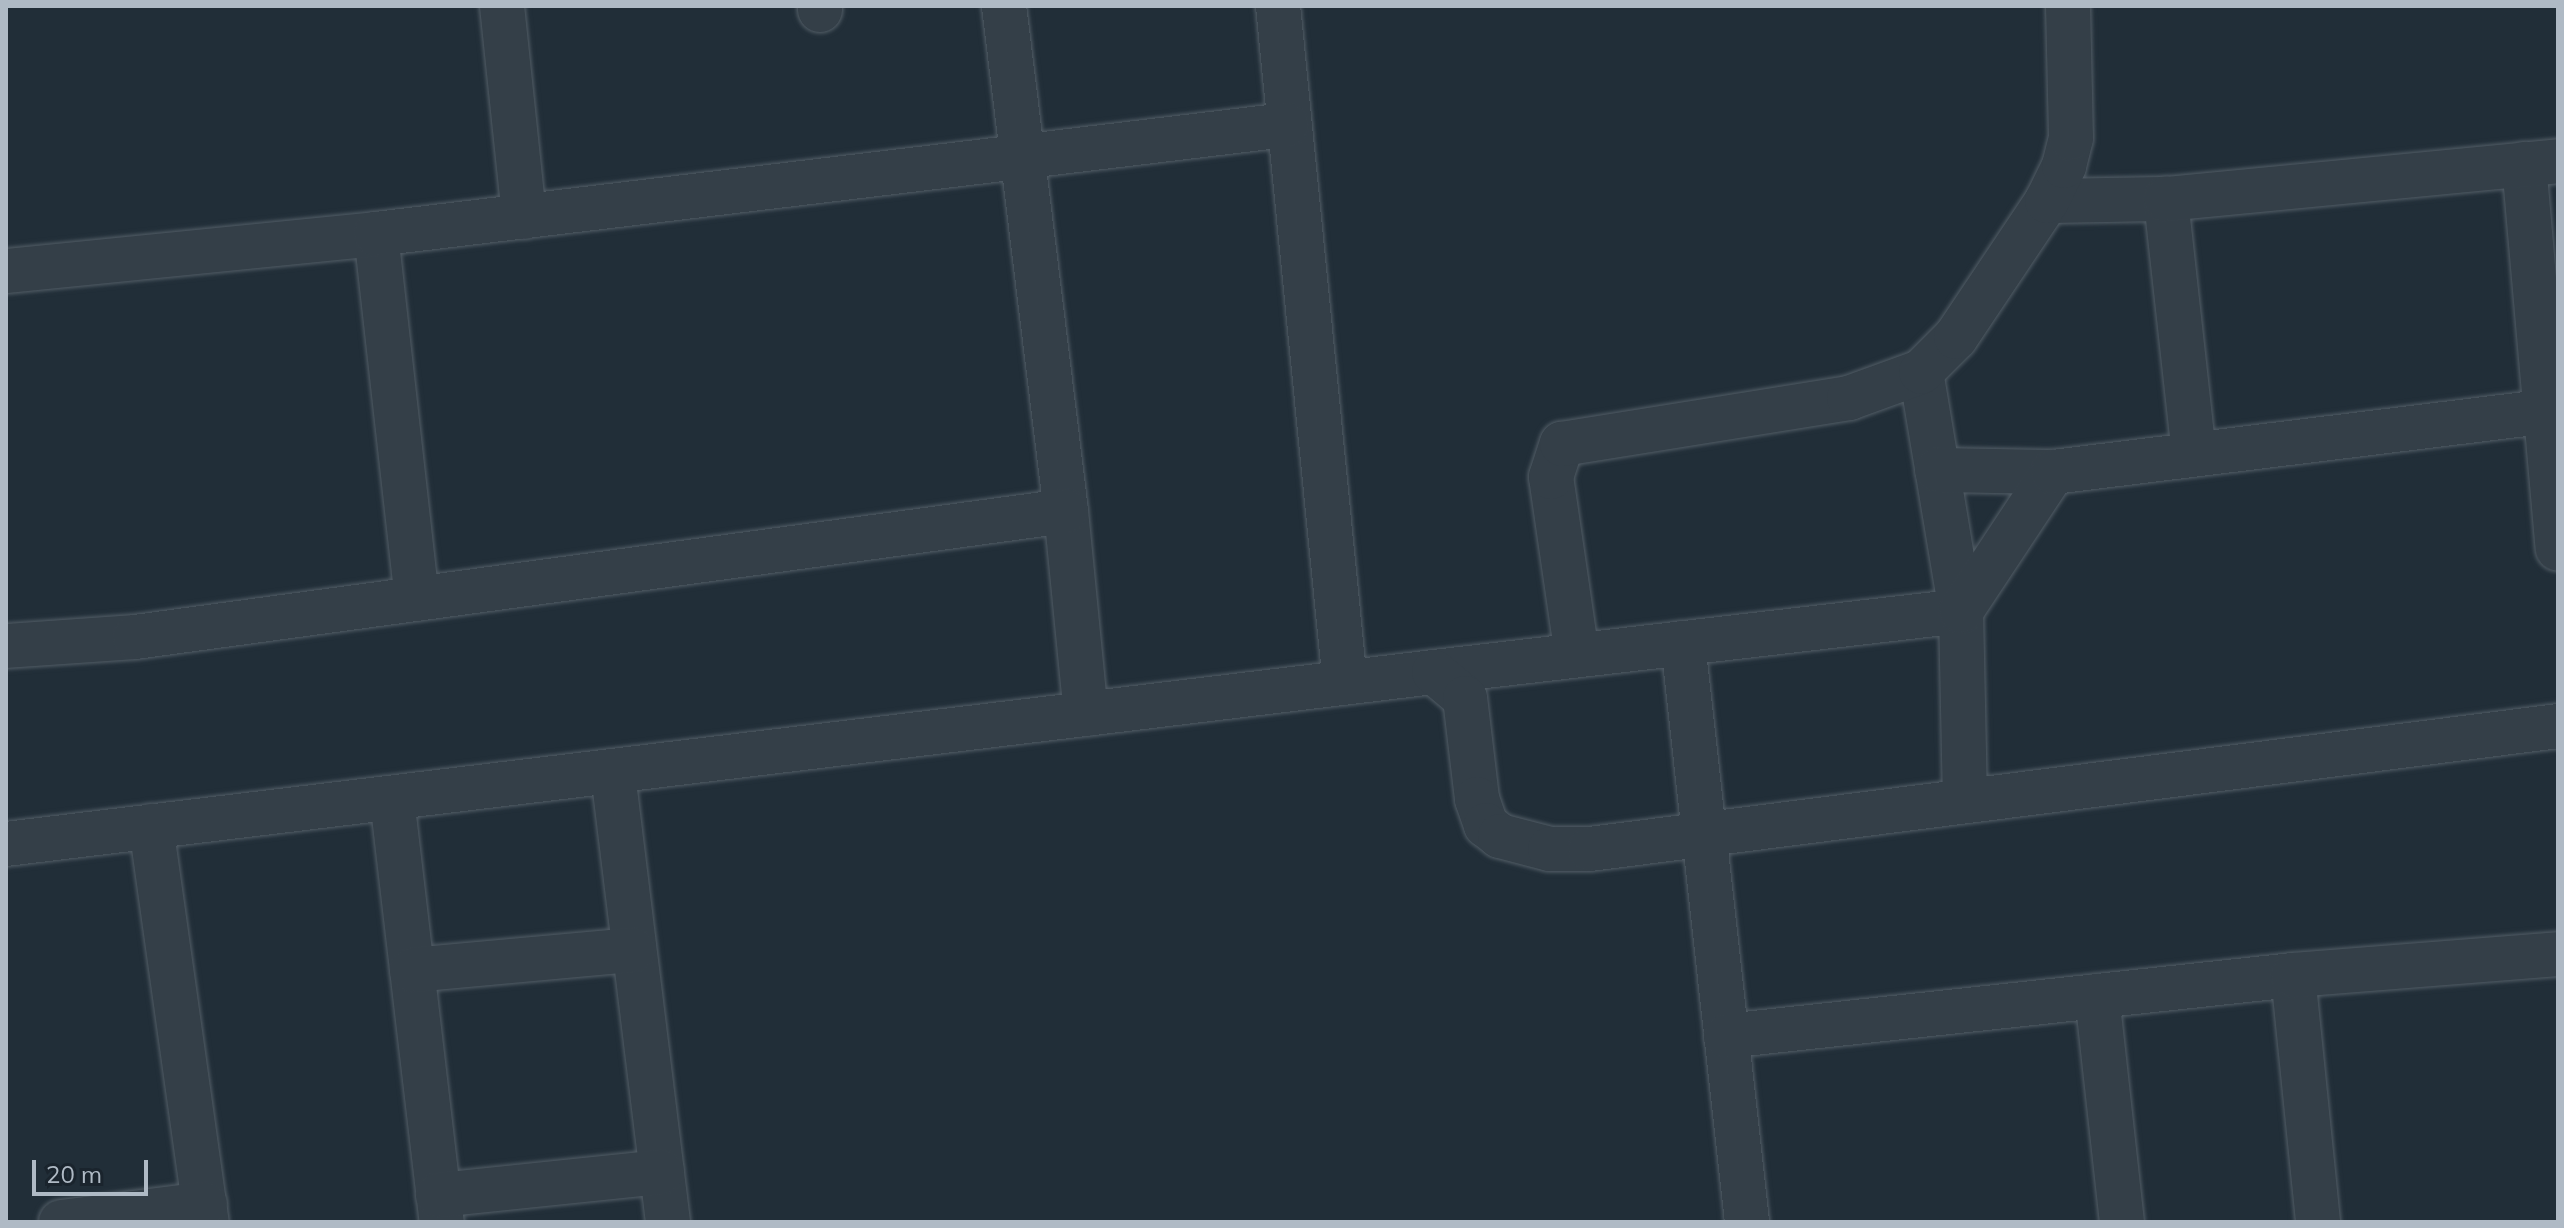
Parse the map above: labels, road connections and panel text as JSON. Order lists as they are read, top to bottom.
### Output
{
  "scale_bar": "20 m"
}
